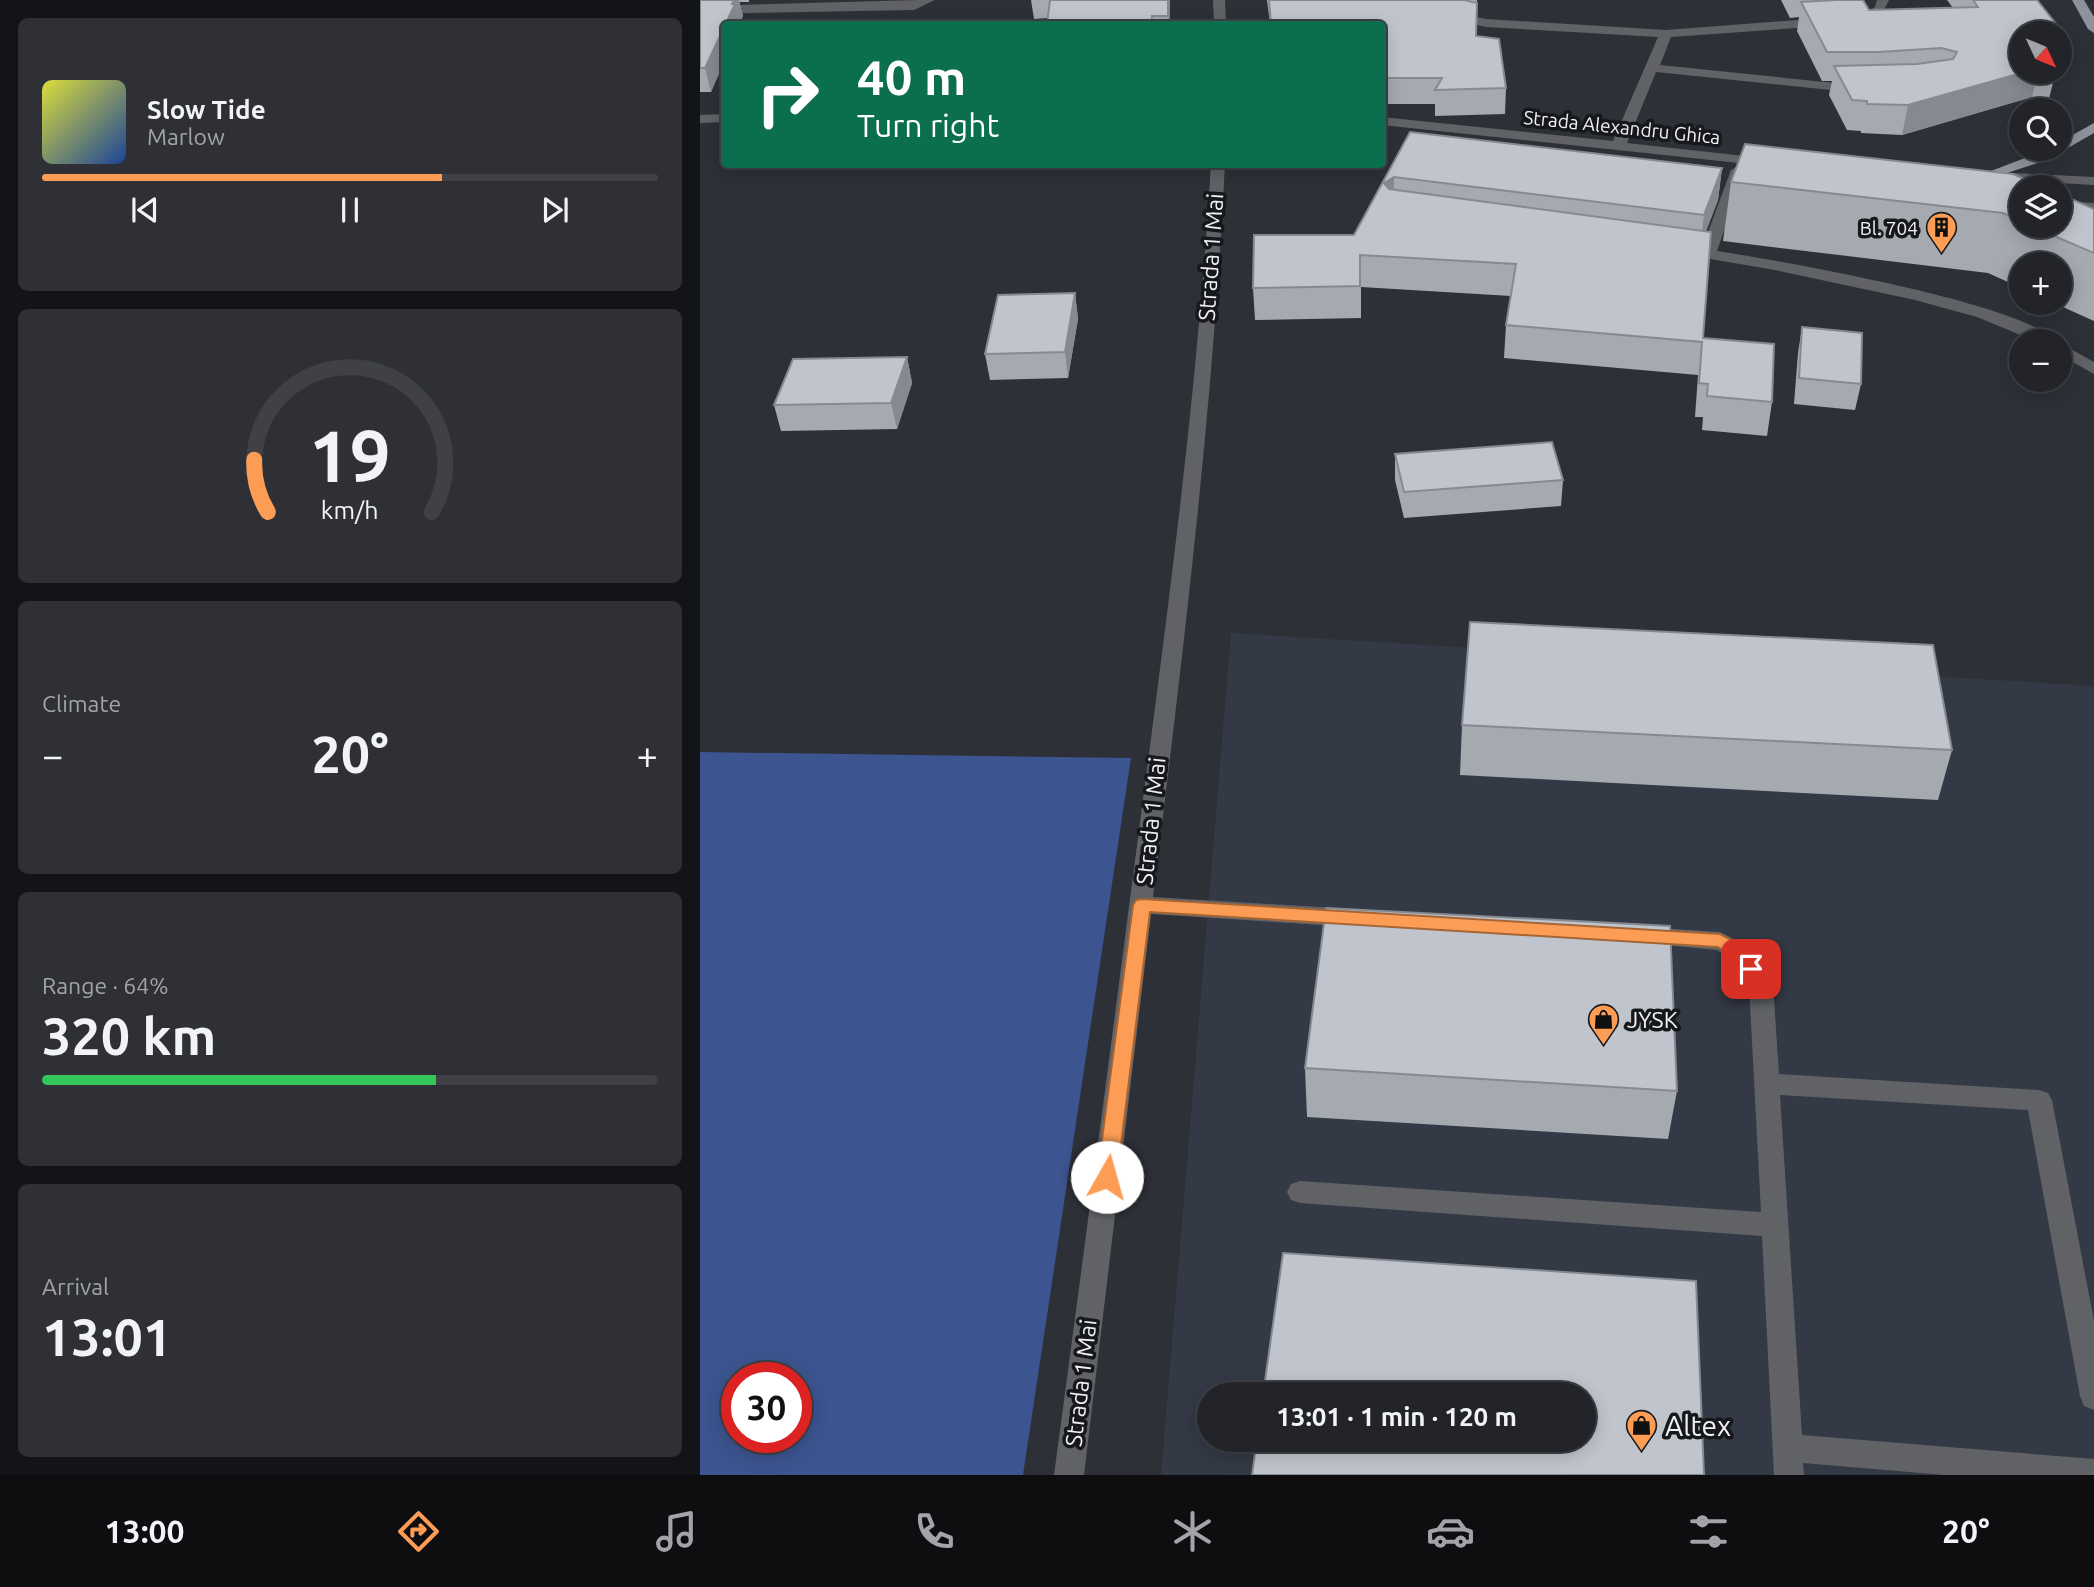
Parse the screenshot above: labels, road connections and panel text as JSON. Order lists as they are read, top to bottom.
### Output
{
  "streets": {
    "street": ["Strada Alexandru Ghica", "Strada 1 Mai"]
  },
  "places": {
    "building": ["Bl. 704"],
    "shop": ["JYSK", "Altex"]
  },
  "north": "bottom right",
  "page": {
    "map_buttons": ["+", "−"],
    "turn": ["40 m", "Turn right"],
    "song": ["Slow Tide", "Marlow"],
    "tile": [
      "Climate",
      ["Range · 64%", "320 km"],
      ["Arrival", "13:01"]
    ],
    "heat": ["−", "20°", "+"],
    "limit": "30",
    "trip": "13:01 · 1 min · 120 m",
    "tabs": ["13:00", "20°"],
    "gauge": ["19", "km/h"]
  }
}
